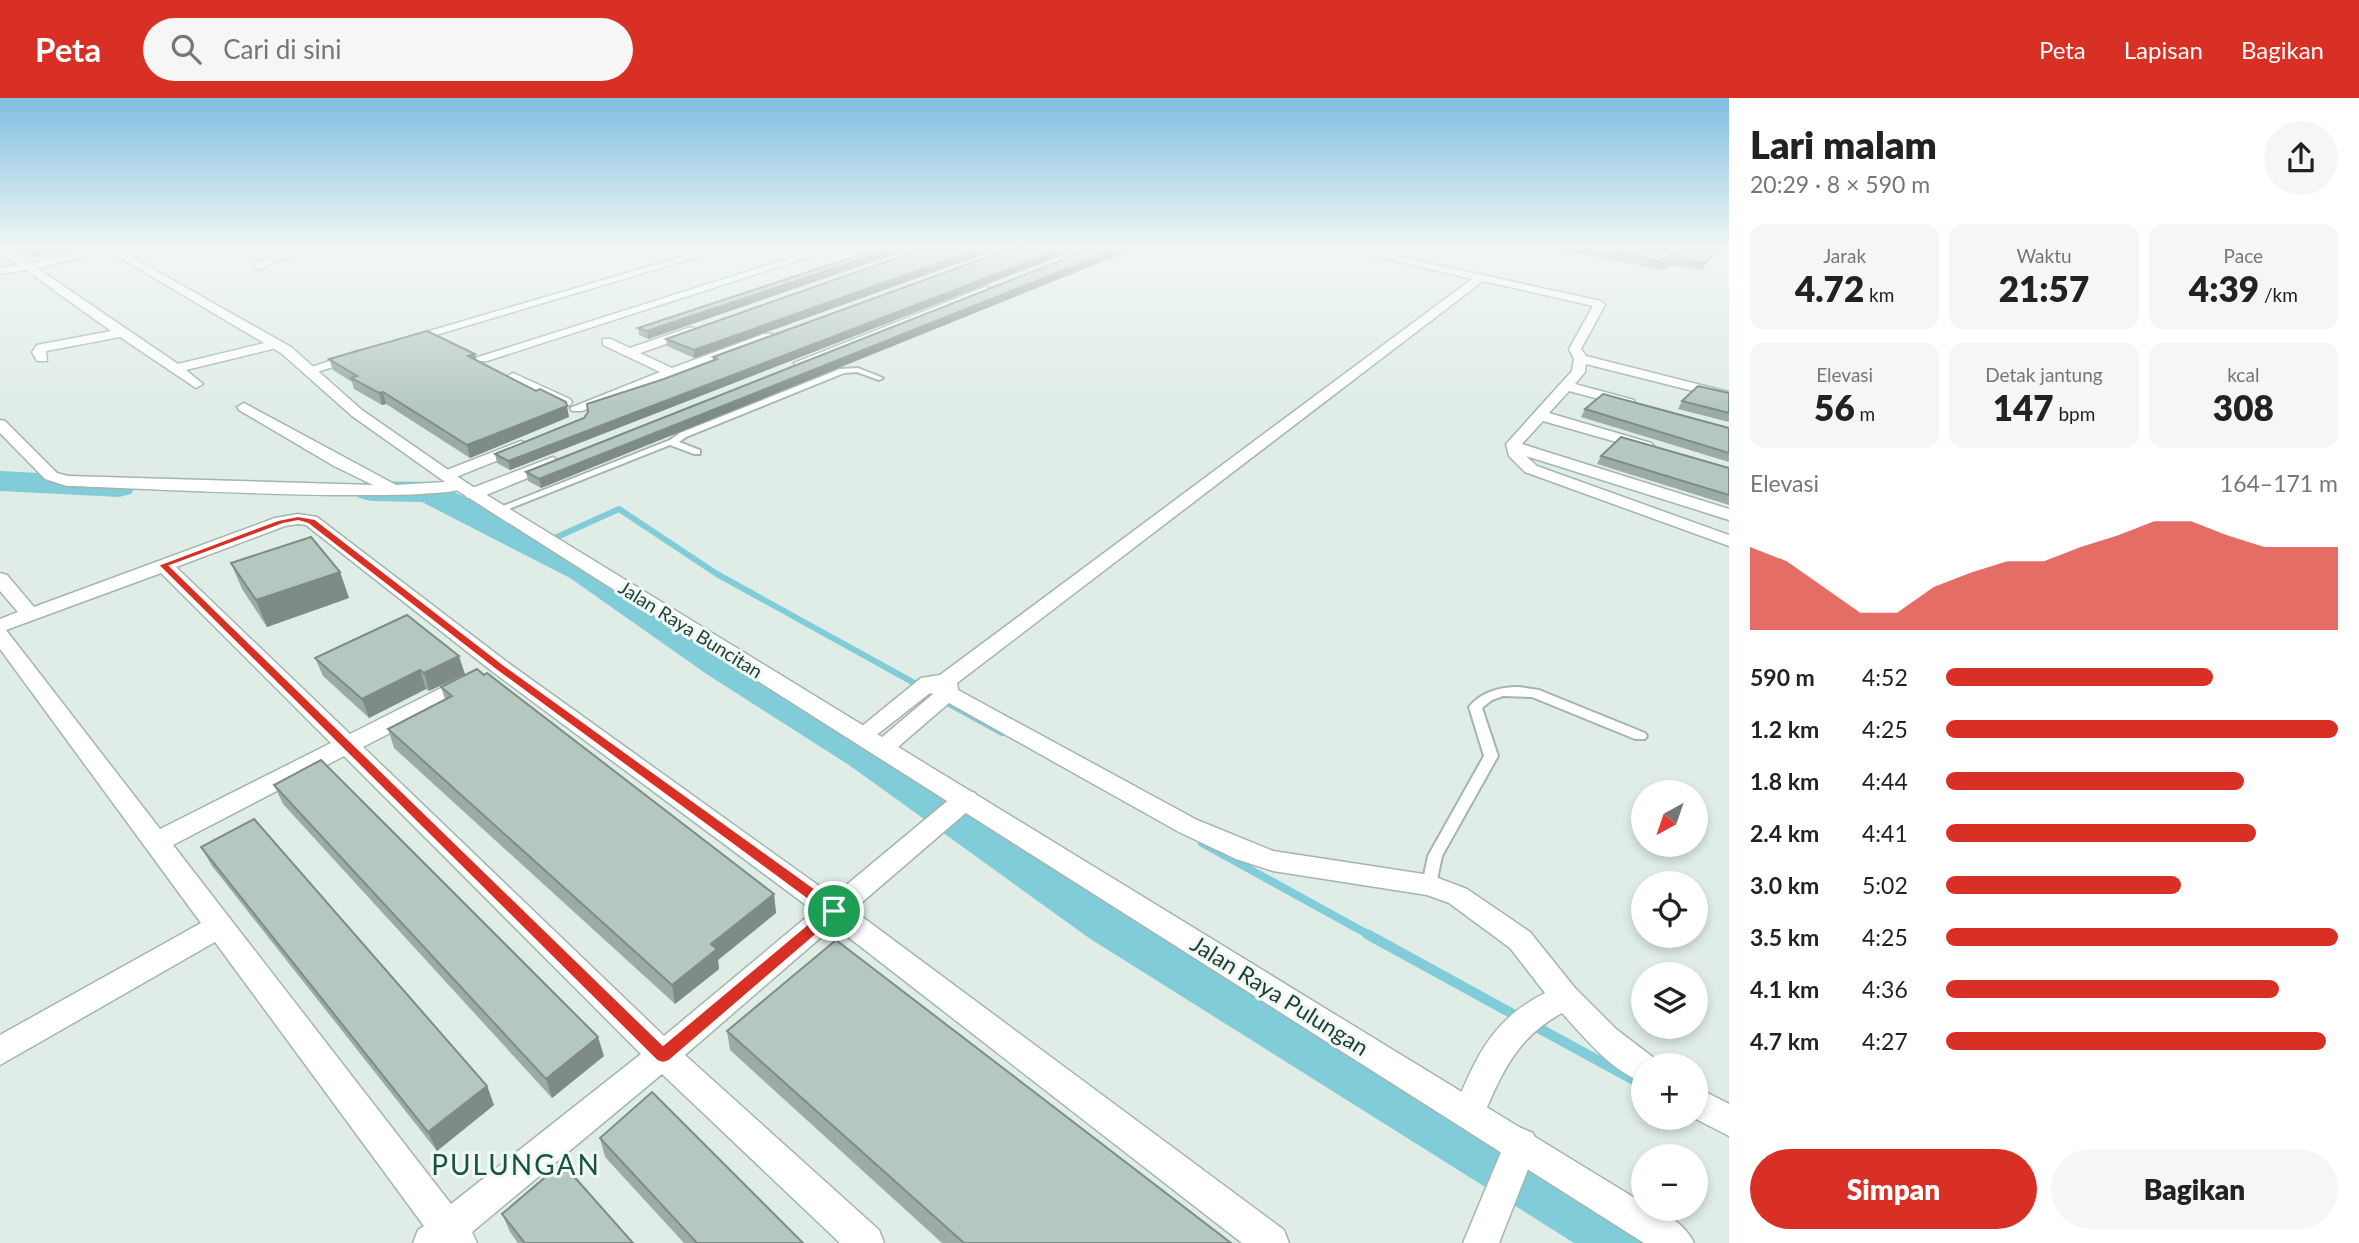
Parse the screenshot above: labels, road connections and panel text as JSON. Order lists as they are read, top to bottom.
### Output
{
  "streets": {
    "street": ["Jalan Raya Buncitan", "Jalan Raya Pulungan"]
  },
  "crossings": [
    ["Jalan Raya Buncitan", "Jalan Raya Pulungan"]
  ],
  "districts": ["PULUNGAN"],
  "north": "bottom left",
  "page": {
    "header": "Peta",
    "search": "Cari di sini",
    "nav": ["Peta", "Lapisan", "Bagikan"],
    "heading": ["Lari malam", "20:29 · 8 × 590 m"],
    "stats": [
      ["Jarak", "4.72 km"],
      ["Waktu", "21:57"],
      ["Pace", "4:39 /km"],
      ["Elevasi", "56 m"],
      ["Detak jantung", "147 bpm"],
      ["kcal", "308"]
    ],
    "chart": ["Elevasi", "164–171 m"],
    "list": [
      {
        "name": "590 m",
        "note": "4:52"
      },
      {
        "name": "1.2 km",
        "note": "4:25"
      },
      {
        "name": "1.8 km",
        "note": "4:44"
      },
      {
        "name": "2.4 km",
        "note": "4:41"
      },
      {
        "name": "3.0 km",
        "note": "5:02"
      },
      {
        "name": "3.5 km",
        "note": "4:25"
      },
      {
        "name": "4.1 km",
        "note": "4:36"
      },
      {
        "name": "4.7 km",
        "note": "4:27"
      }
    ],
    "map_buttons": ["+", "−"],
    "buttons": ["Simpan", "Bagikan"]
  }
}
